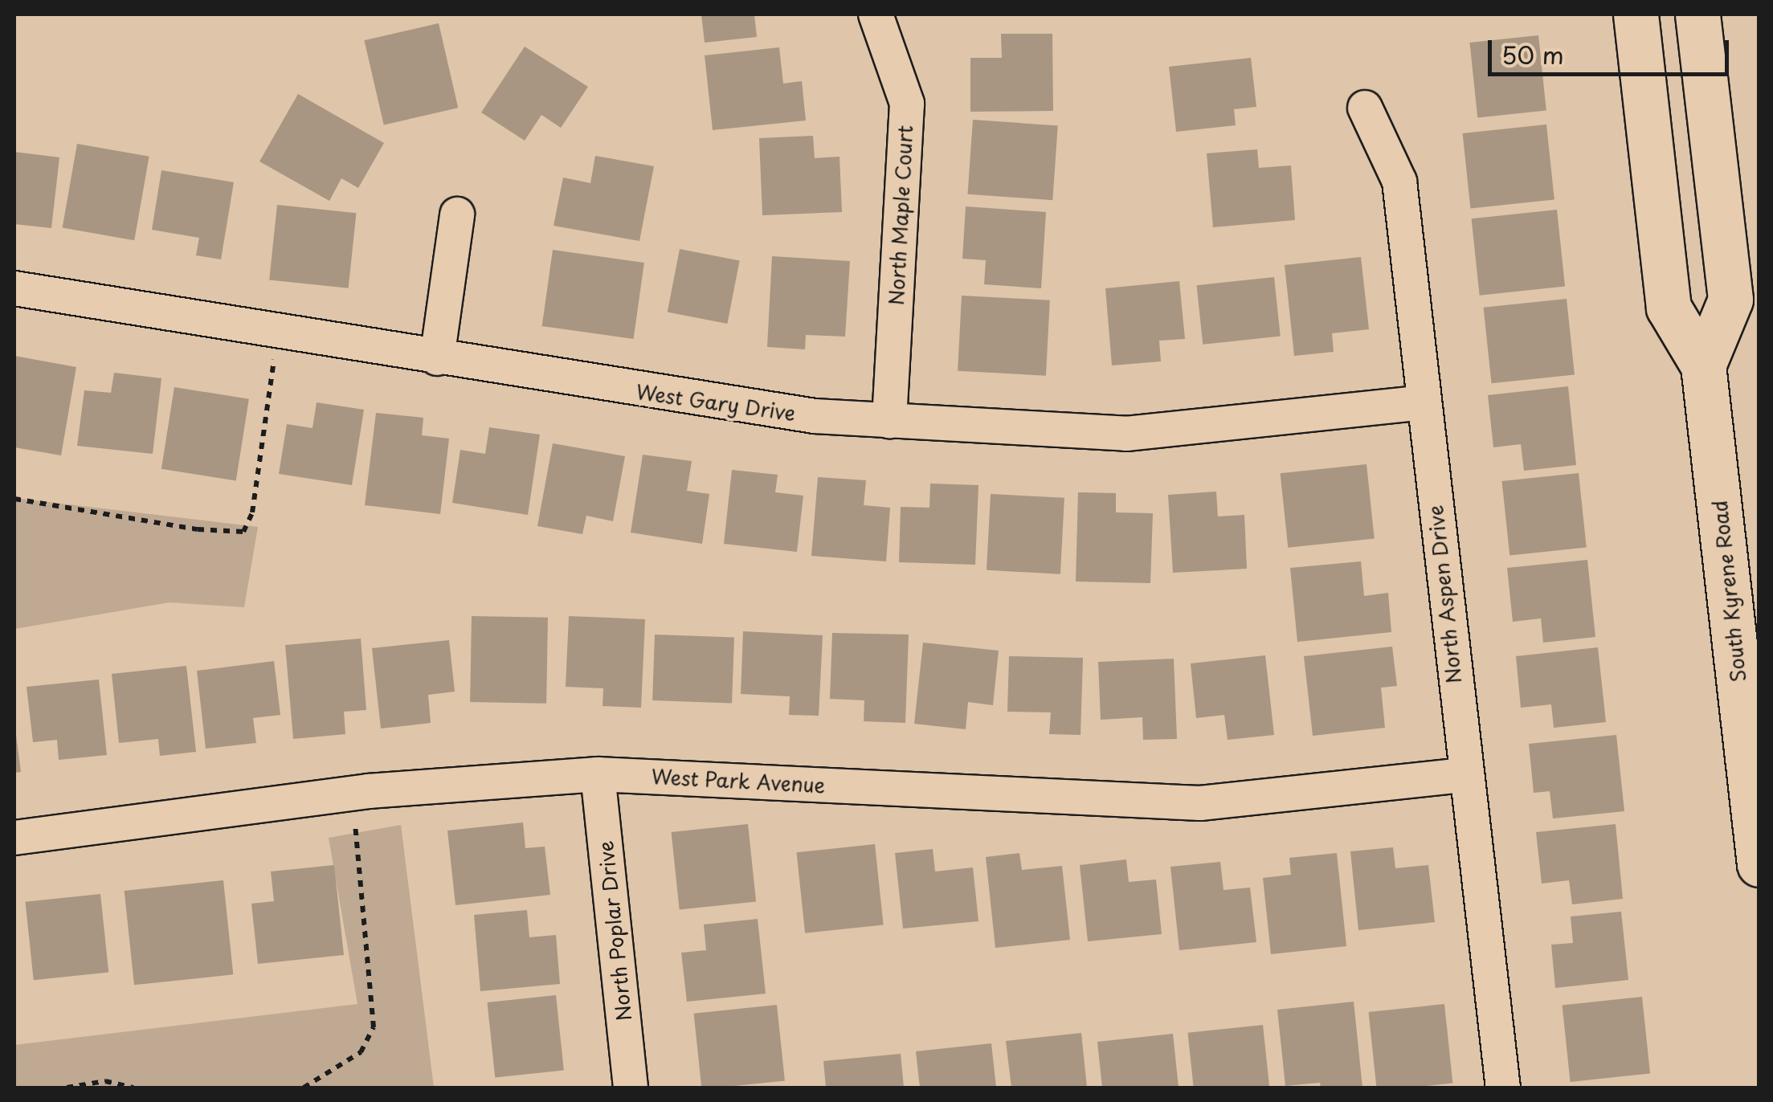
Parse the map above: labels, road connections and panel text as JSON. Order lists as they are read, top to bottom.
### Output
{
  "streets": {
    "main road": ["South Kyrene Road"],
    "street": [
      "North Maple Court",
      "West Gary Drive",
      "North Aspen Drive",
      "West Park Avenue",
      "North Poplar Drive"
    ]
  },
  "crossings": [
    ["North Maple Court", "West Gary Drive"],
    ["West Gary Drive", "North Aspen Drive"],
    ["North Aspen Drive", "West Park Avenue"],
    ["West Park Avenue", "North Poplar Drive"]
  ],
  "scale_bar": "50 m"
}
